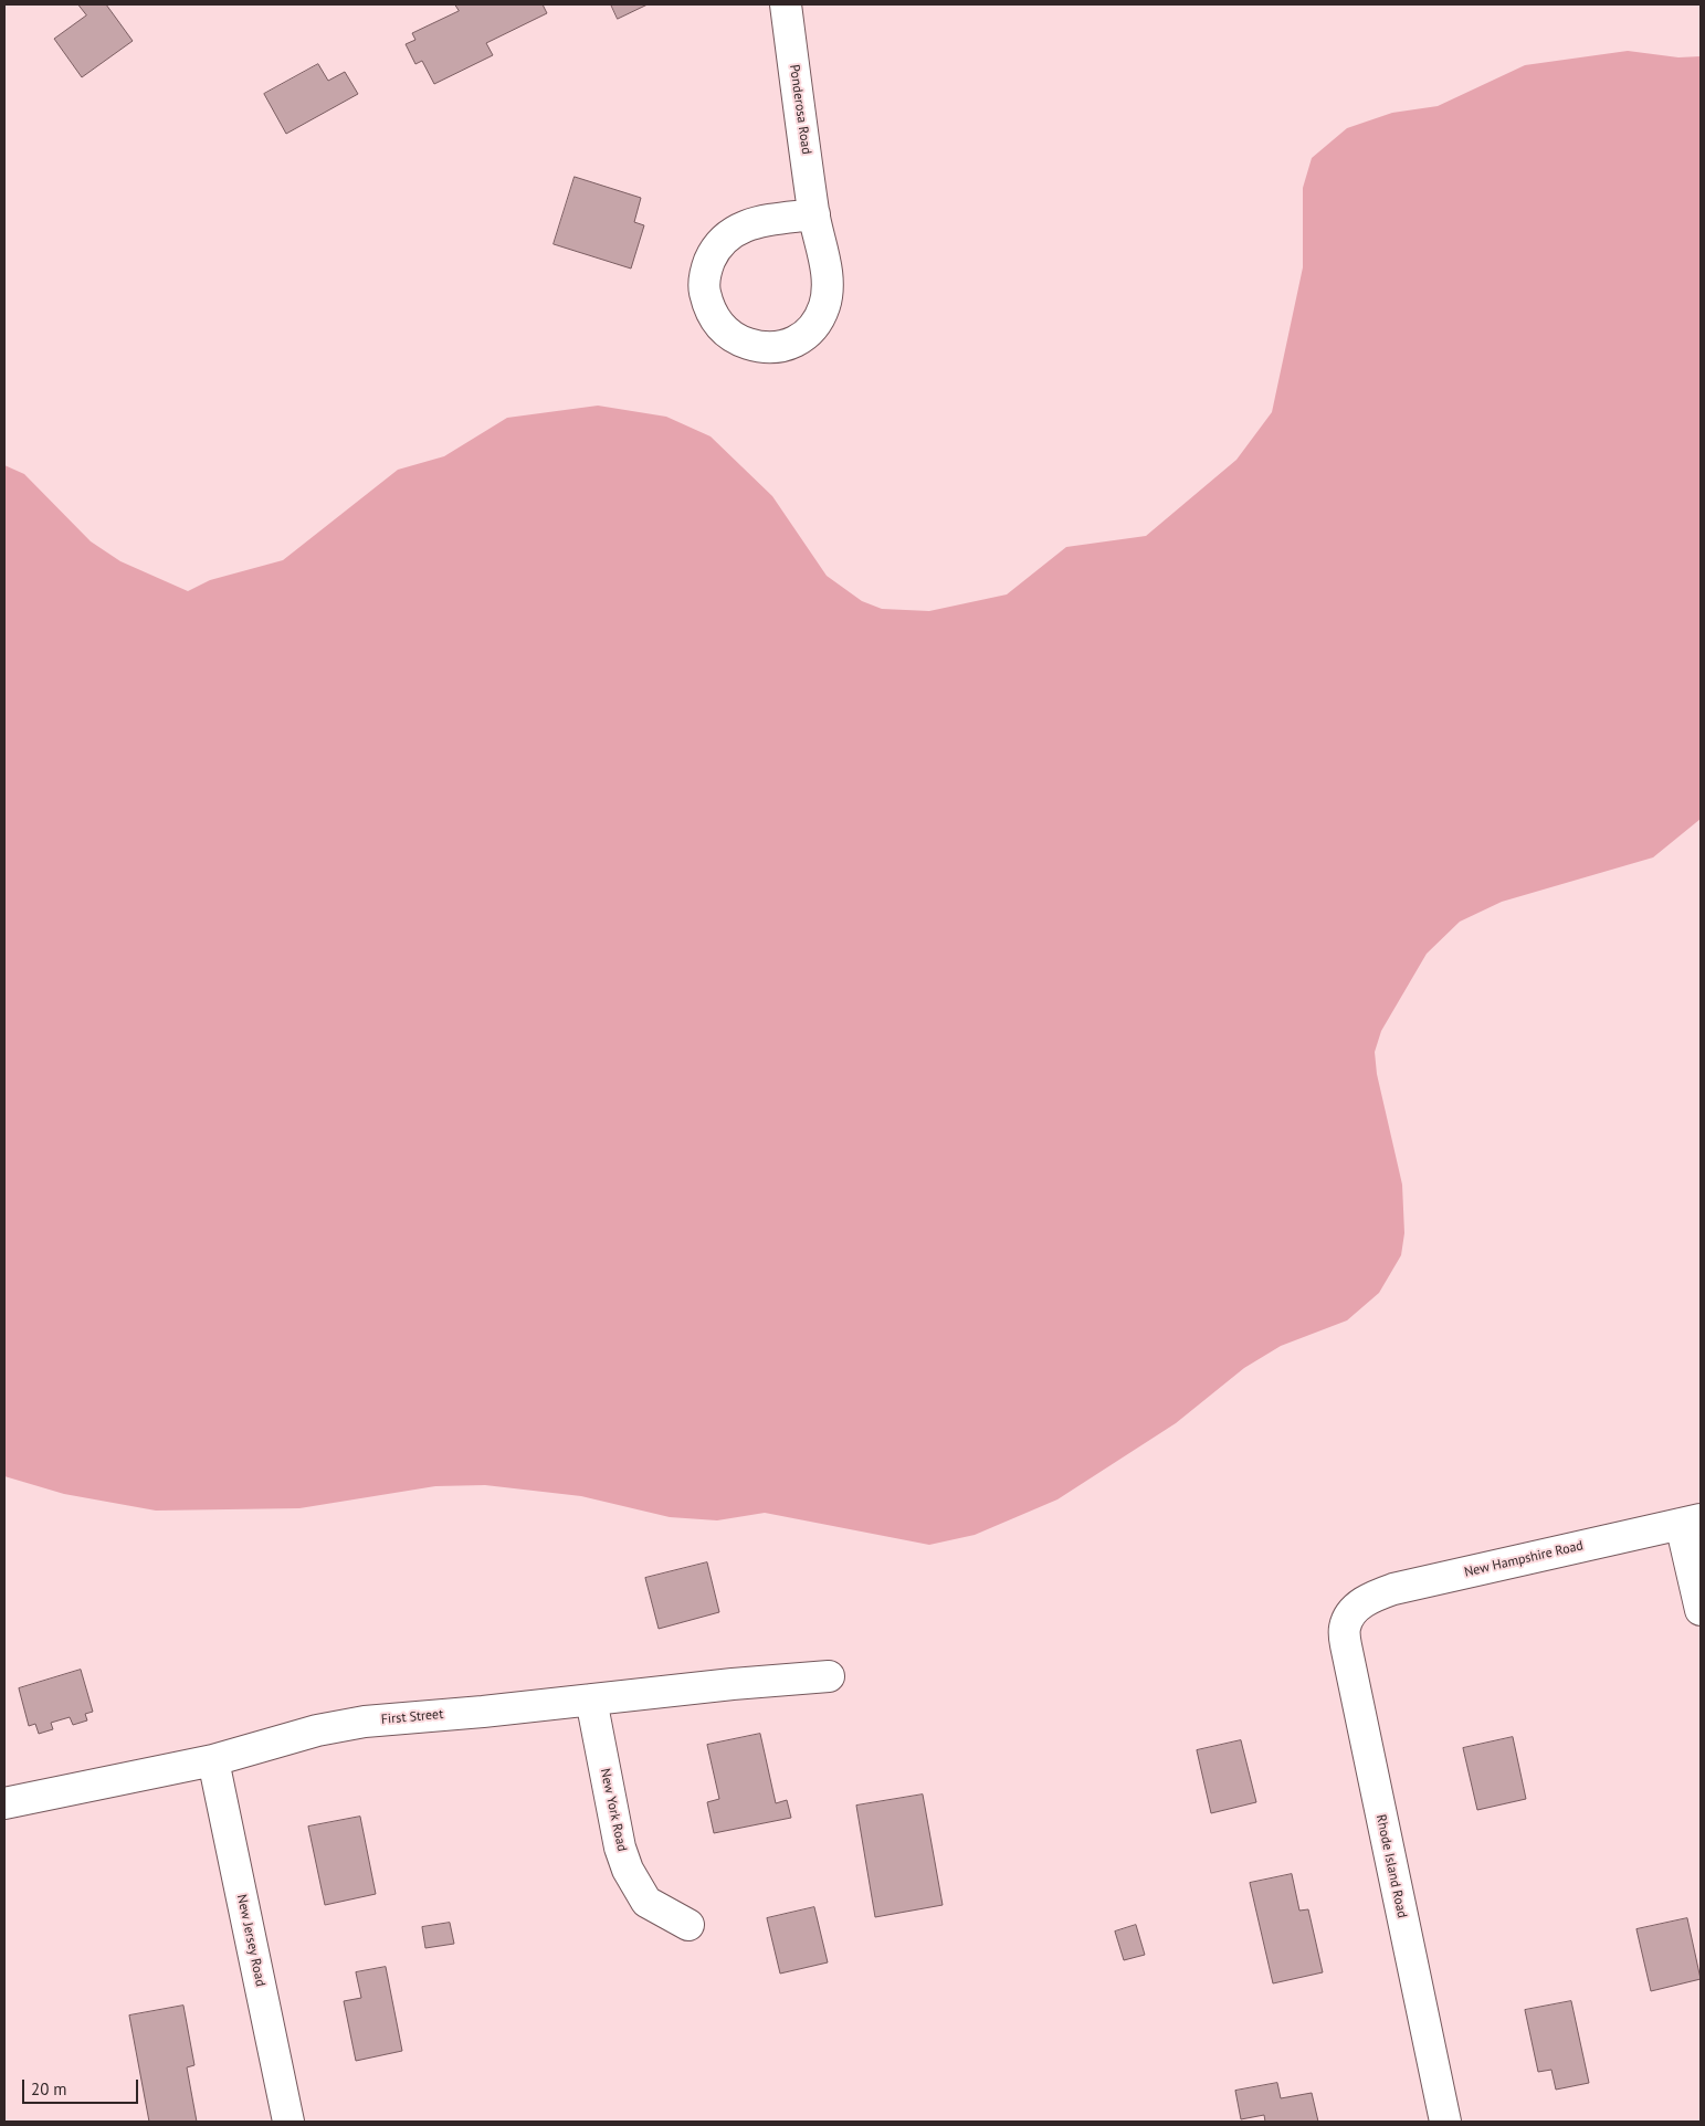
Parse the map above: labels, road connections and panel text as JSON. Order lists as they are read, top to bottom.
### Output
{
  "streets": {
    "street": [
      "Ponderosa Road",
      "New Hampshire Road",
      "First Street",
      "New York Road",
      "Rhode Island Road",
      "New Jersey Road"
    ]
  },
  "crossings": [
    ["New Hampshire Road", "Rhode Island Road"],
    ["First Street", "New York Road"],
    ["First Street", "New Jersey Road"]
  ],
  "scale_bar": "20 m"
}
